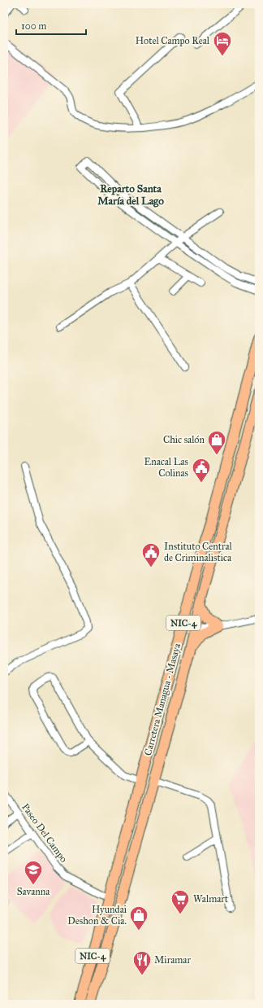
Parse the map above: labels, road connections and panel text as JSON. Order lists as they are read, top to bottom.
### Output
{
  "streets": {
    "highway": ["NIC-4", "Carretera Managua - Masaya"],
    "street": ["Paseo Del Campo"]
  },
  "crossings": [
    ["Carretera Managua - Masaya", "Paseo Del Campo"]
  ],
  "districts": ["Reparto Santa María del Lago"],
  "places": {
    "hotel": ["Hotel Campo Real"],
    "shop": ["Chic salón", "Hyundai Deshon & Cia."],
    "public building": ["Enacal Las Colinas", "Instituto Central de Criminalistica"],
    "school or university": ["Savanna"],
    "supermarket": ["Walmart"],
    "restaurant": ["Miramar"]
  },
  "scale_bar": "100 m"
}
